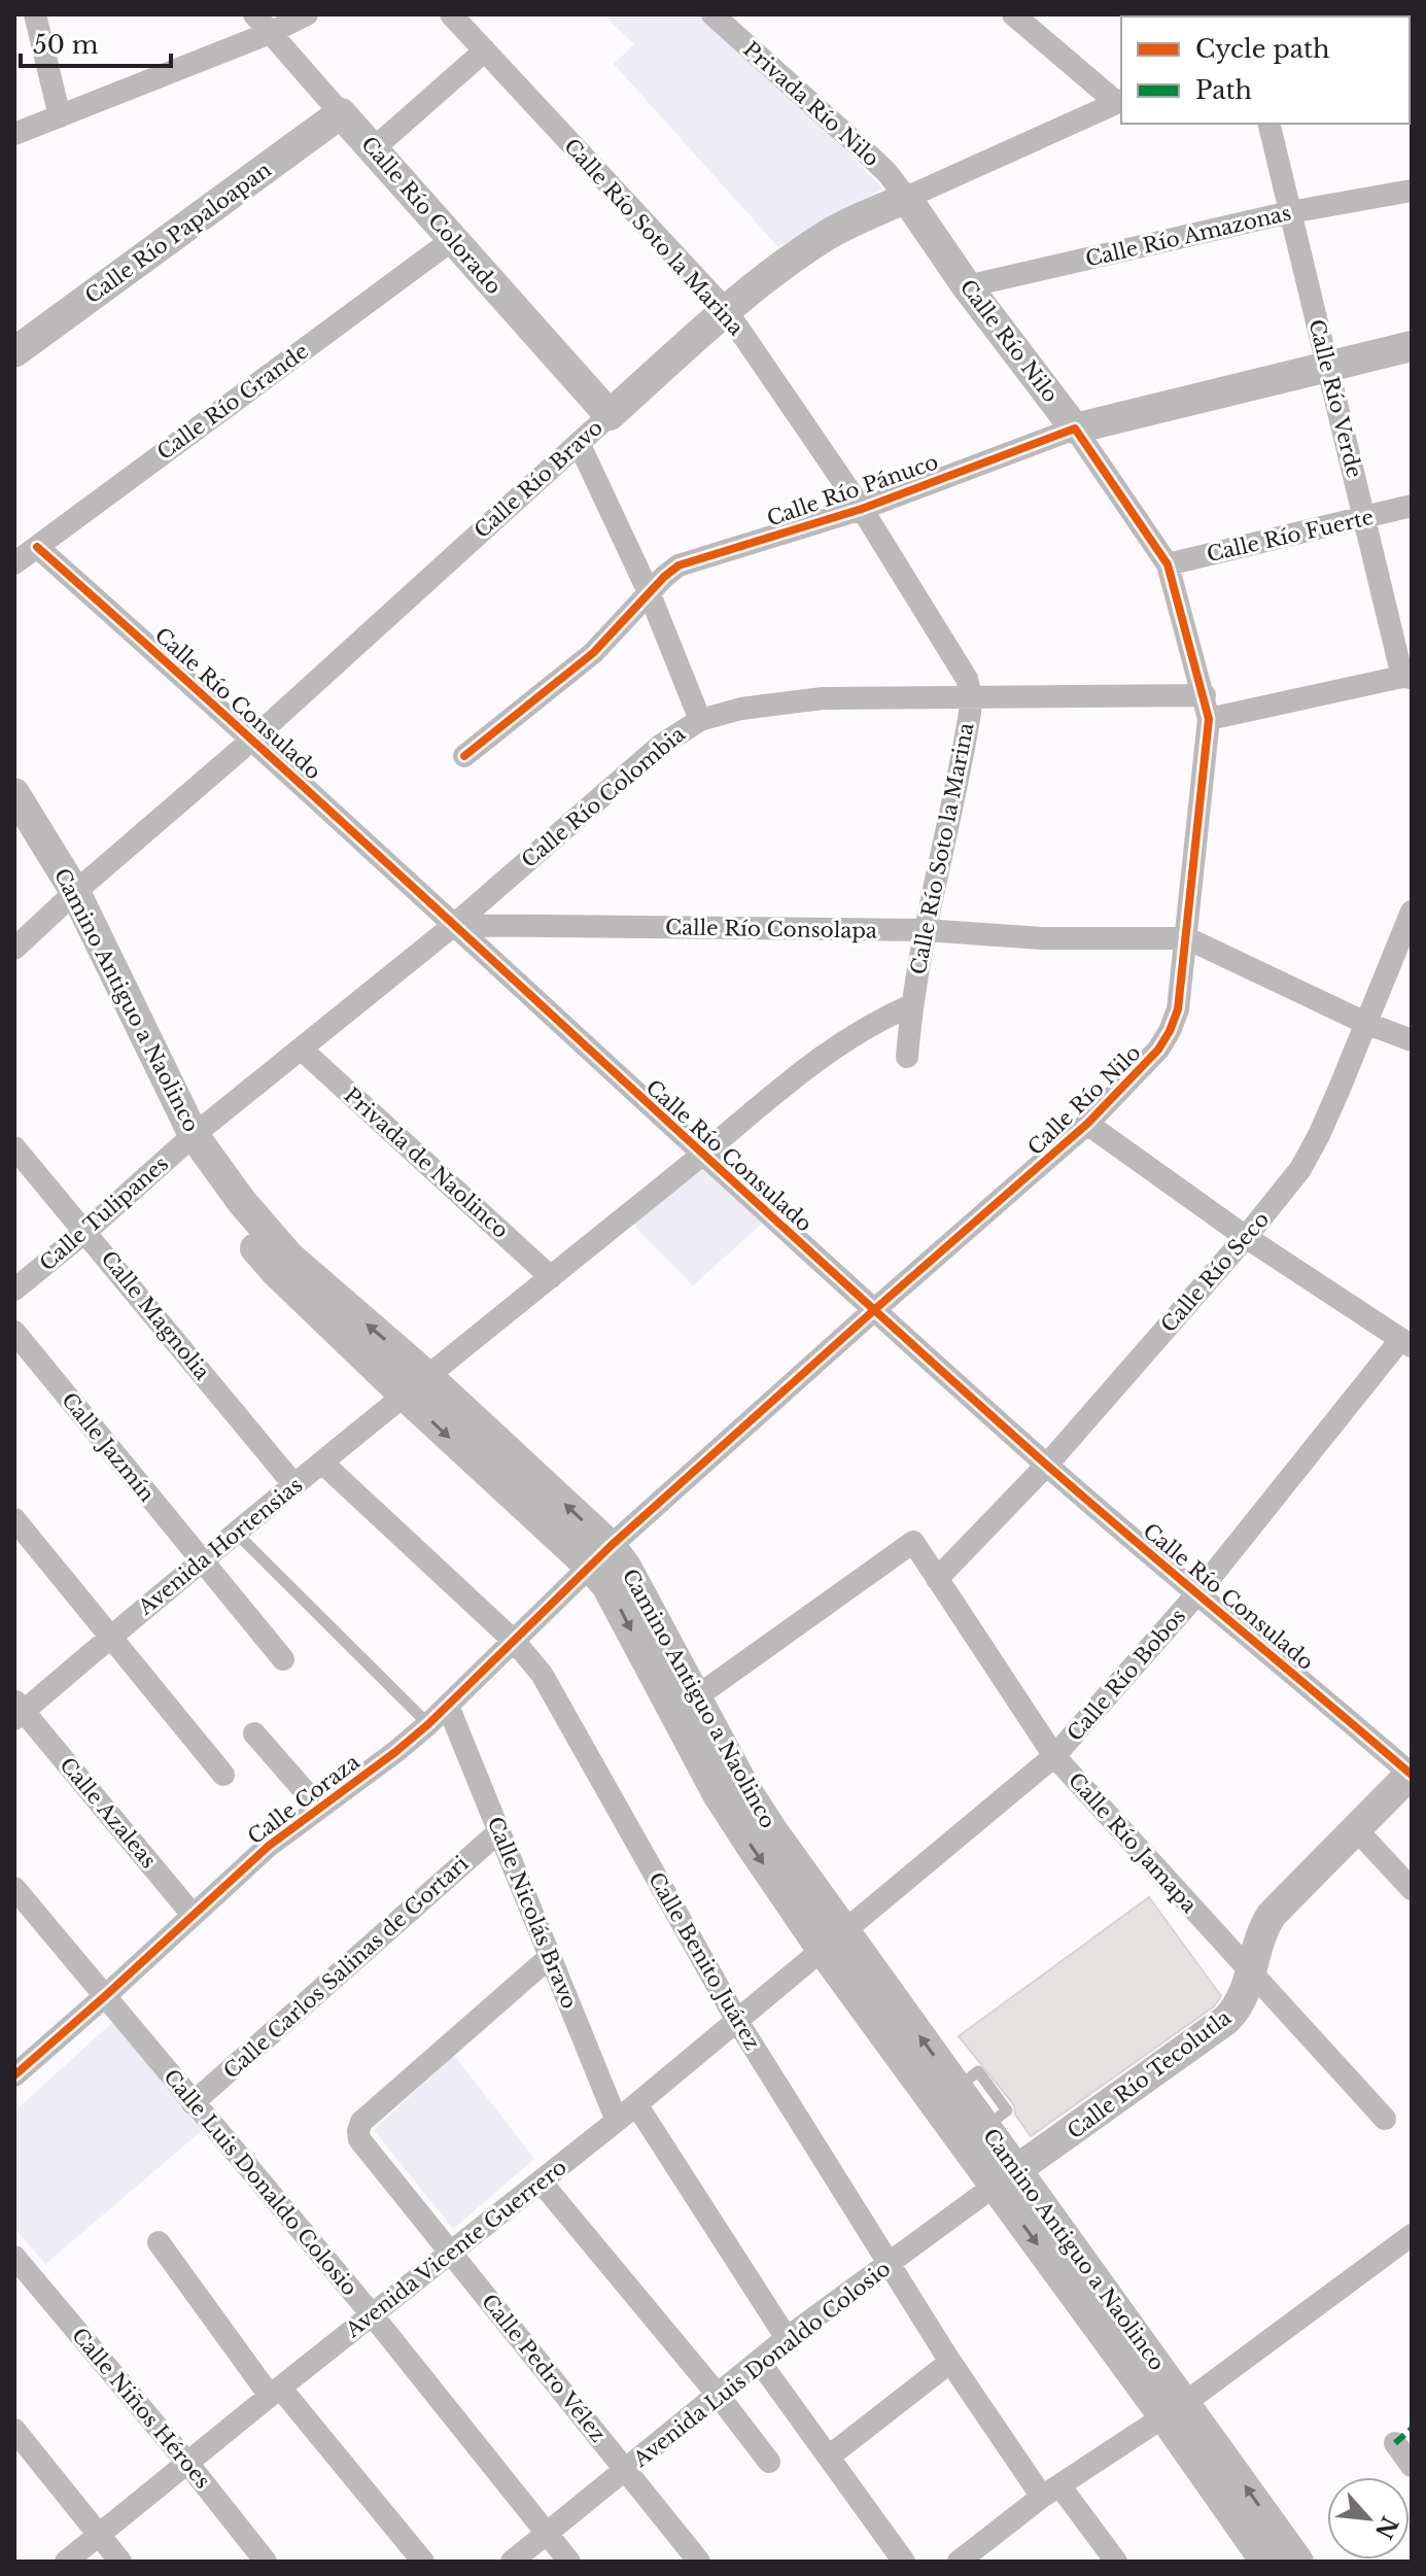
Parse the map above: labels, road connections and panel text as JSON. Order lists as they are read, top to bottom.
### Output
{
  "streets": {
    "main road": [
      "Calle Río Colorado",
      "Calle Río Papaloapan",
      "Calle Río Nilo",
      "Calle Río Bravo",
      "Calle Río Pánuco",
      "Camino Antiguo a Naolinco",
      "Calle Río Tecolutla"
    ],
    "street": [
      "Privada Río Nilo",
      "Calle Río Amazonas",
      "Calle Río Soto la Marina",
      "Calle Río Verde",
      "Calle Río Grande",
      "Calle Río Fuerte",
      "Calle Río Consulado",
      "Calle Río Colombia",
      "Calle Río Consolapa",
      "Privada de Naolinco",
      "Calle Tulipanes",
      "Calle Río Seco",
      "Calle Magnolia",
      "Calle Jazmín",
      "Avenida Hortensias",
      "Calle Río Bobos",
      "Calle Coraza",
      "Calle Azaleas",
      "Calle Río Jamapa",
      "Calle Nicolás Bravo",
      "Calle Benito Juárez",
      "Calle Carlos Salinas de Gortari",
      "Calle Luis Donaldo Colosio",
      "Avenida Vicente Guerrero",
      "Avenida Luis Donaldo Colosio",
      "Calle Pedro Vélez",
      "Calle Niños Héroes"
    ]
  },
  "crossings": [
    ["Privada Río Nilo", "Calle Río Nilo"],
    ["Privada Río Nilo", "Calle Río Bravo"],
    ["Calle Río Colorado", "Calle Río Papaloapan"],
    ["Calle Río Colorado", "Calle Río Grande"],
    ["Calle Río Colorado", "Calle Río Bravo"],
    ["Calle Río Amazonas", "Calle Río Nilo"],
    ["Calle Río Amazonas", "Calle Río Verde"],
    ["Calle Río Soto la Marina", "Calle Río Bravo"],
    ["Calle Río Soto la Marina", "Calle Río Pánuco"],
    ["Calle Río Soto la Marina", "Calle Río Colombia"],
    ["Calle Río Soto la Marina", "Calle Río Consolapa"],
    ["Calle Río Nilo", "Calle Río Bravo"],
    ["Calle Río Nilo", "Calle Río Pánuco"],
    ["Calle Río Nilo", "Calle Río Fuerte"],
    ["Calle Río Nilo", "Calle Río Consulado"],
    ["Calle Río Nilo", "Calle Río Colombia"],
    ["Calle Río Nilo", "Calle Río Consolapa"],
    ["Calle Río Nilo", "Camino Antiguo a Naolinco"],
    ["Calle Río Nilo", "Calle Coraza"],
    ["Calle Río Verde", "Calle Río Pánuco"],
    ["Calle Río Verde", "Calle Río Fuerte"],
    ["Calle Río Grande", "Calle Río Consulado"],
    ["Calle Río Bravo", "Calle Río Consulado"],
    ["Calle Río Bravo", "Camino Antiguo a Naolinco"],
    ["Calle Río Consulado", "Calle Río Colombia"],
    ["Calle Río Consulado", "Calle Río Consolapa"],
    ["Calle Río Consulado", "Calle Río Seco"],
    ["Calle Río Consulado", "Calle Río Bobos"],
    ["Calle Río Consulado", "Calle Río Tecolutla"],
    ["Calle Río Colombia", "Calle Río Consolapa"],
    ["Calle Río Colombia", "Camino Antiguo a Naolinco"],
    ["Calle Río Colombia", "Privada de Naolinco"],
    ["Calle Río Colombia", "Calle Tulipanes"],
    ["Calle Río Consolapa", "Calle Río Seco"],
    ["Camino Antiguo a Naolinco", "Calle Tulipanes"],
    ["Camino Antiguo a Naolinco", "Avenida Hortensias"],
    ["Camino Antiguo a Naolinco", "Calle Río Bobos"],
    ["Camino Antiguo a Naolinco", "Calle Coraza"],
    ["Camino Antiguo a Naolinco", "Calle Río Jamapa"],
    ["Camino Antiguo a Naolinco", "Calle Río Tecolutla"],
    ["Camino Antiguo a Naolinco", "Avenida Vicente Guerrero"],
    ["Camino Antiguo a Naolinco", "Avenida Luis Donaldo Colosio"],
    ["Calle Tulipanes", "Calle Magnolia"],
    ["Calle Río Seco", "Calle Río Jamapa"],
    ["Calle Magnolia", "Avenida Hortensias"],
    ["Calle Jazmín", "Avenida Hortensias"],
    ["Avenida Hortensias", "Calle Azaleas"],
    ["Avenida Hortensias", "Calle Benito Juárez"],
    ["Calle Río Bobos", "Calle Río Jamapa"],
    ["Calle Río Bobos", "Avenida Vicente Guerrero"],
    ["Calle Coraza", "Calle Azaleas"],
    ["Calle Coraza", "Calle Nicolás Bravo"],
    ["Calle Coraza", "Calle Benito Juárez"],
    ["Calle Coraza", "Calle Luis Donaldo Colosio"],
    ["Calle Río Jamapa", "Calle Río Tecolutla"],
    ["Calle Nicolás Bravo", "Calle Carlos Salinas de Gortari"],
    ["Calle Nicolás Bravo", "Avenida Vicente Guerrero"],
    ["Calle Nicolás Bravo", "Calle Pedro Vélez"],
    ["Calle Benito Juárez", "Avenida Vicente Guerrero"],
    ["Calle Benito Juárez", "Avenida Luis Donaldo Colosio"],
    ["Calle Carlos Salinas de Gortari", "Calle Luis Donaldo Colosio"],
    ["Calle Río Tecolutla", "Avenida Luis Donaldo Colosio"],
    ["Calle Luis Donaldo Colosio", "Avenida Vicente Guerrero"],
    ["Calle Luis Donaldo Colosio", "Avenida Luis Donaldo Colosio"],
    ["Avenida Vicente Guerrero", "Calle Pedro Vélez"],
    ["Avenida Vicente Guerrero", "Calle Niños Héroes"],
    ["Avenida Luis Donaldo Colosio", "Calle Pedro Vélez"]
  ],
  "legend": ["Cycle path", "Path"],
  "scale_bar": "50 m",
  "north": "bottom right"
}
